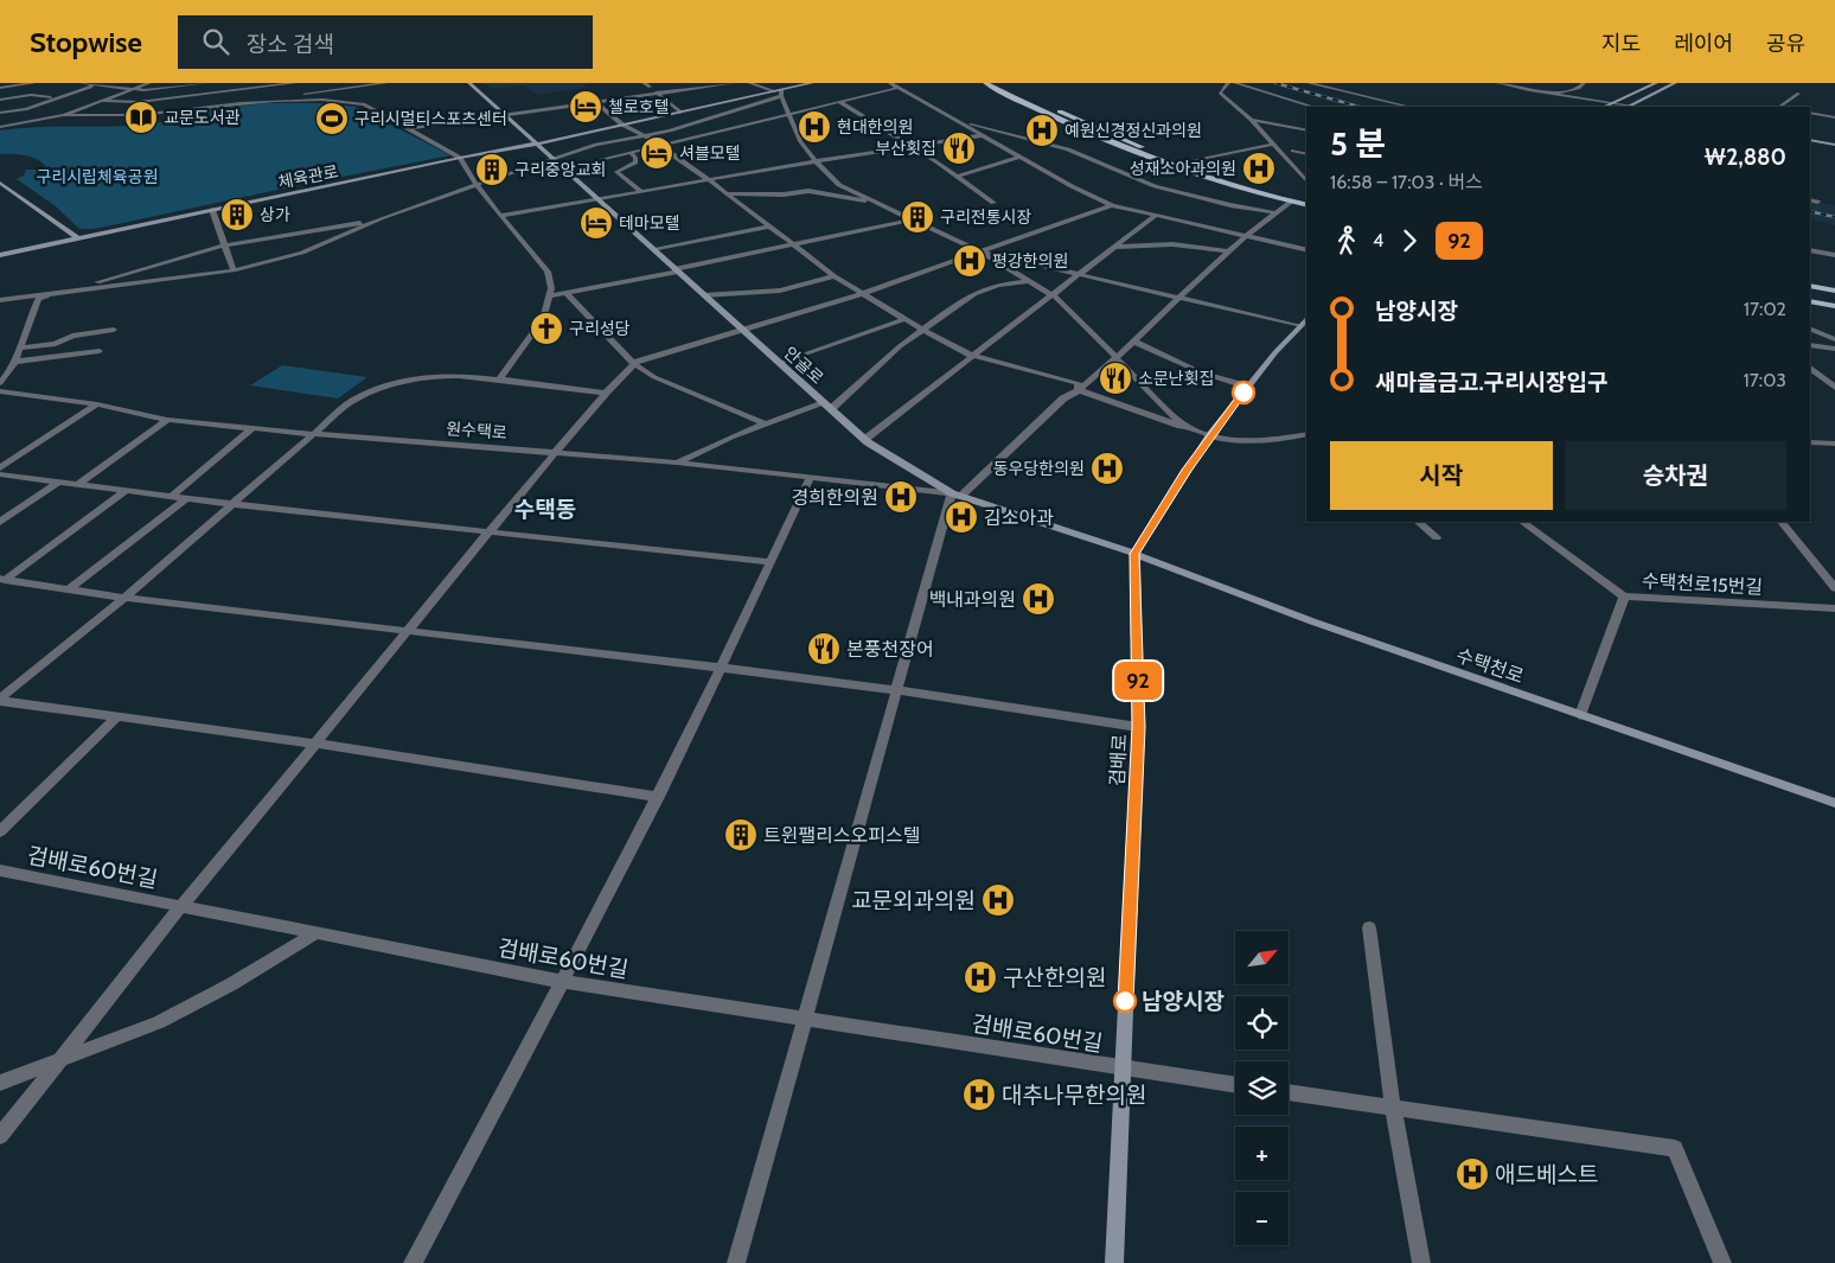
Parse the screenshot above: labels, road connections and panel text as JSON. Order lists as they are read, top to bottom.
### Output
{
  "streets": {
    "street": [
      "체육관로",
      "안골로",
      "원수택로",
      "수택천로15번길",
      "수택천로",
      "검배로",
      "검배로60번길"
    ]
  },
  "crossings": [
    ["체육관로", "안골로"],
    ["안골로", "원수택로"],
    ["안골로", "수택천로"],
    ["안골로", "검배로"],
    ["수택천로15번길", "수택천로"],
    ["수택천로", "검배로"],
    ["검배로", "검배로60번길"]
  ],
  "districts": ["수택동"],
  "parks": ["구리시립체육공원"],
  "places": {
    "hotel": ["첼로호텔", "셔블모텔", "테마모텔"],
    "library": ["교문도서관"],
    "sports": ["구리시멀티스포츠센터"],
    "hospital": [
      "현대한의원",
      "예원신경정신과의원",
      "성재소아과의원",
      "평강한의원",
      "동우당한의원",
      "경희한의원",
      "김소아과",
      "백내과의원",
      "교문외과의원",
      "구산한의원",
      "대추나무한의원",
      "애드베스트"
    ],
    "restaurant": ["부산횟집", "소문난횟집", "본풍천장어"],
    "building": [
      "구리중앙교회",
      "상가",
      "구리전통시장",
      "트윈팰리스오피스텔"
    ],
    "church": ["구리성당"],
    "other": ["남양시장"]
  },
  "lines": ["bus line 92"],
  "north": "top right",
  "page": {
    "header": "Stopwise",
    "search": "장소 검색",
    "nav": ["지도", "레이어", "공유"],
    "on_map": "92",
    "heading": ["5 분", "16:58 – 17:03 · 버스", "₩2,880"],
    "legs": ["4", "92"],
    "list": [
      {
        "name": "남양시장",
        "value": "17:02"
      },
      {
        "name": "새마을금고.구리시장입구",
        "value": "17:03"
      }
    ],
    "buttons": ["시작", "승차권"],
    "map_buttons": ["+", "−"]
  }
}
